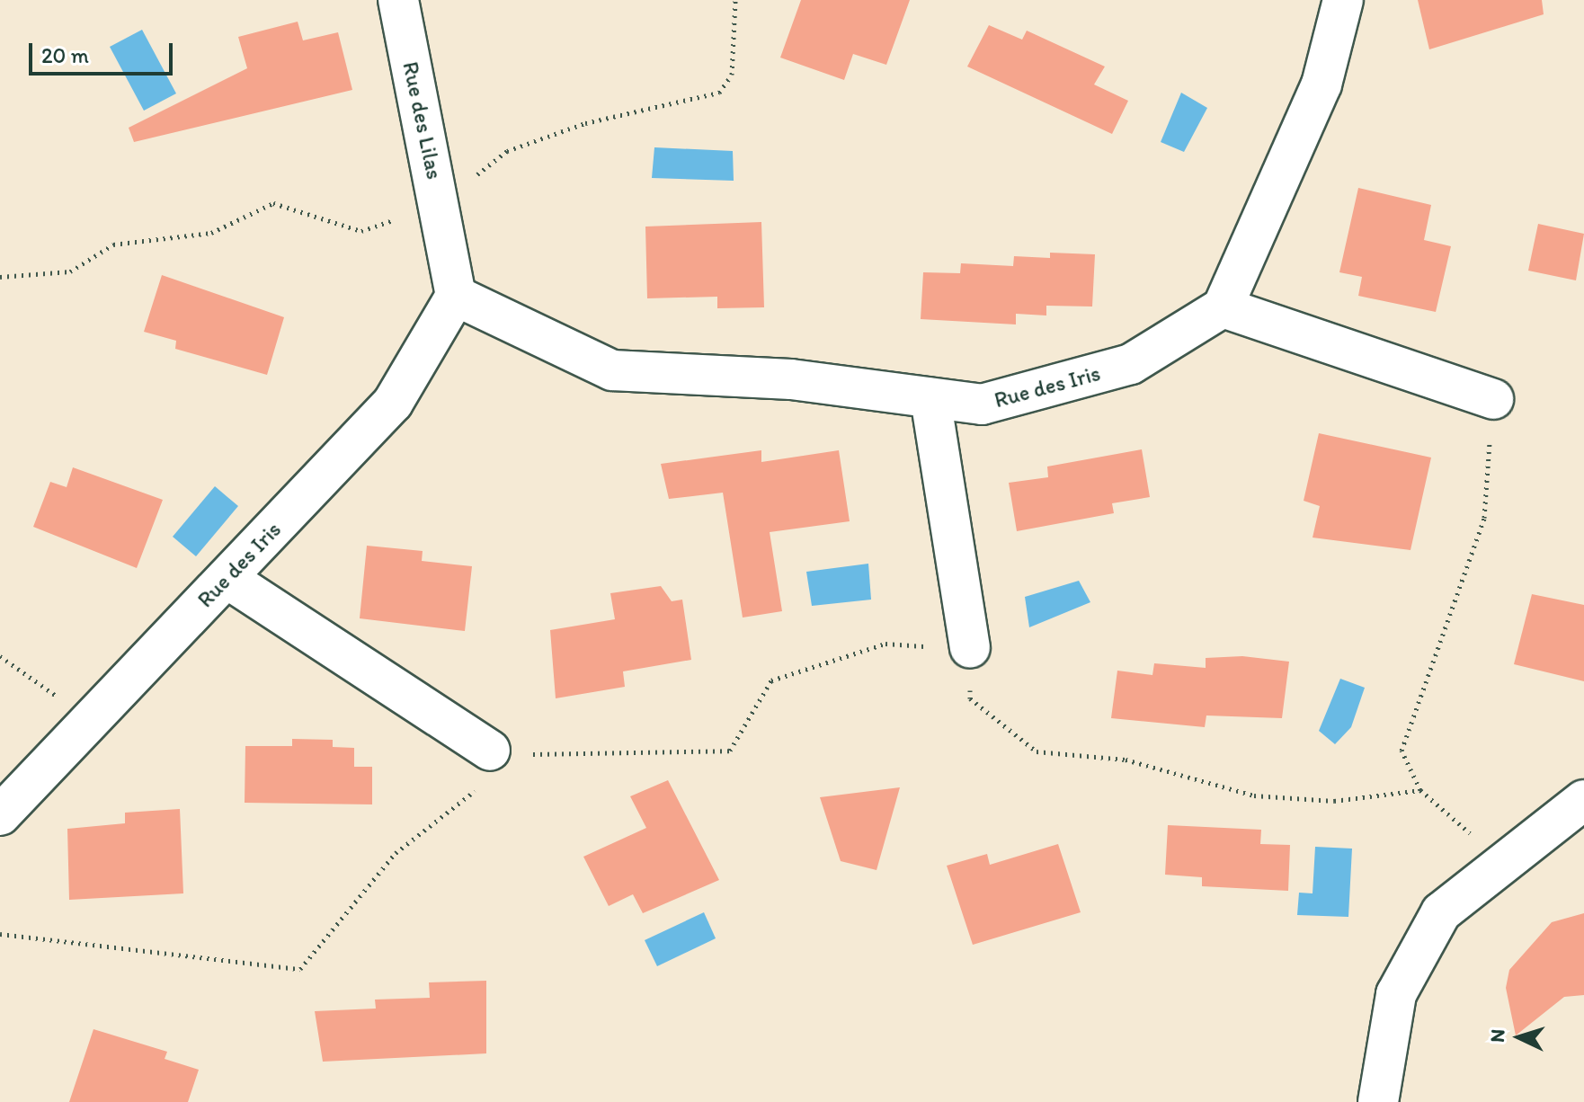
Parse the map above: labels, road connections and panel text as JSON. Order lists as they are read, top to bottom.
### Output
{
  "streets": {
    "street": ["Rue des Lilas", "Rue des Iris"]
  },
  "crossings": [
    ["Rue des Lilas", "Rue des Iris"]
  ],
  "scale_bar": "20 m",
  "north": "left"
}
